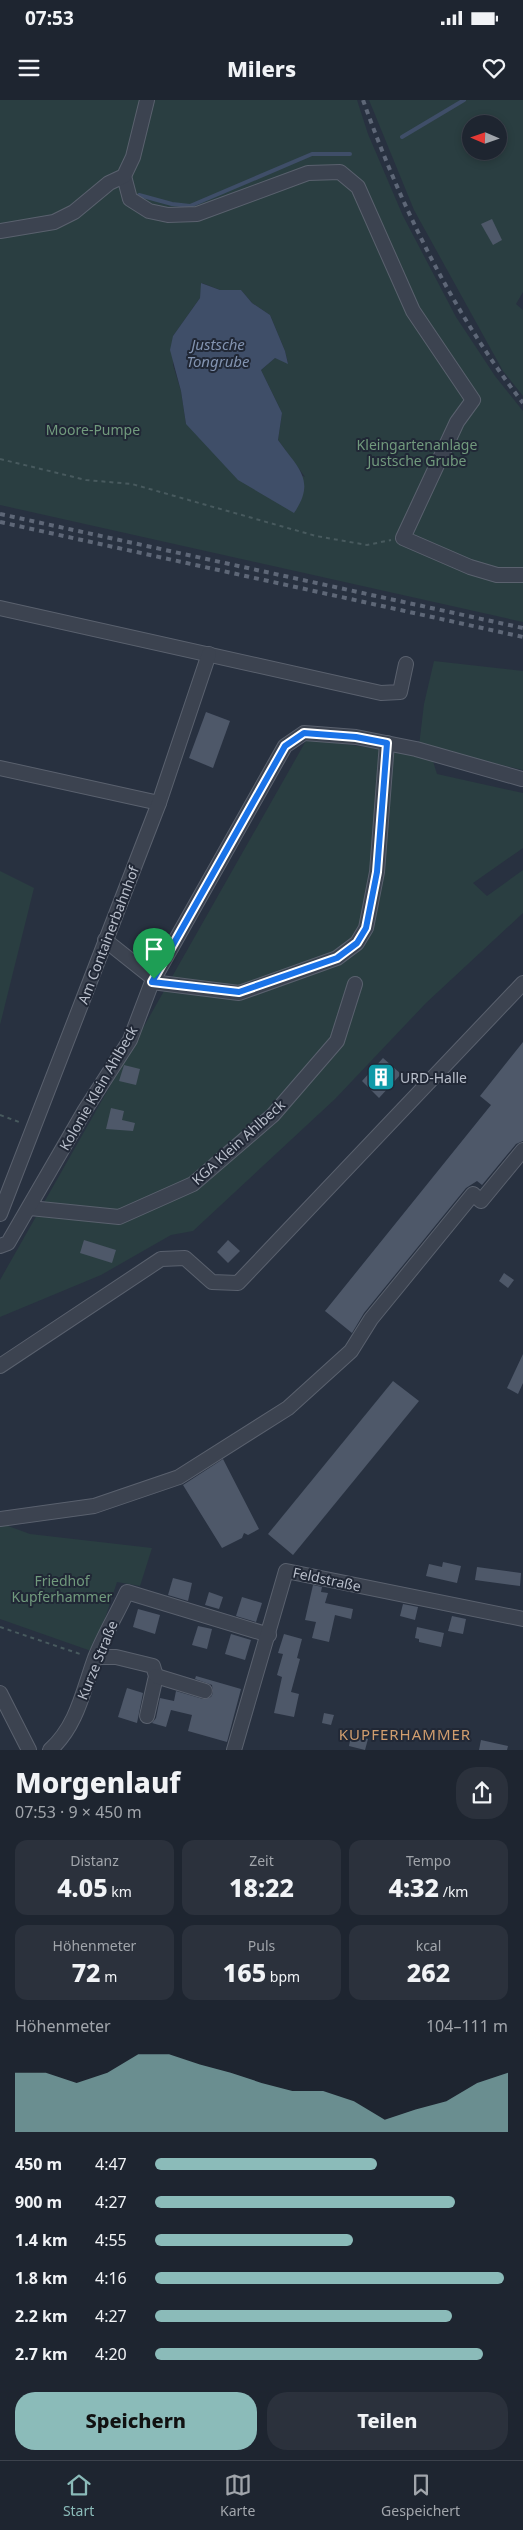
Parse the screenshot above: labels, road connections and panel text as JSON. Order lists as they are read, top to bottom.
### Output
{
  "streets": {
    "street": [
      "Am Containerbahnhof",
      "Kolonie Klein Ahlbeck",
      "KGA Klein Ahlbeck",
      "Feldstraße",
      "Kurze Straße"
    ]
  },
  "crossings": [
    ["Kolonie Klein Ahlbeck", "KGA Klein Ahlbeck"],
    ["Feldstraße", "Kurze Straße"]
  ],
  "districts": ["KUPFERHAMMER"],
  "water": ["Justsche Tongrube"],
  "parks": ["Moore-Pumpe", "Kleingartenanlage Justsche Grube", "Friedhof Kupferhammer"],
  "places": {
    "building": ["URD-Halle"]
  },
  "north": "left",
  "page": {
    "status": "07:53",
    "header": "Milers",
    "heading": ["Morgenlauf", "07:53 · 9 × 450 m"],
    "stats": [
      ["Distanz", "4.05 km"],
      ["Zeit", "18:22"],
      ["Tempo", "4:32 /km"],
      ["Höhenmeter", "72 m"],
      ["Puls", "165 bpm"],
      ["kcal", "262"]
    ],
    "chart": ["Höhenmeter", "104–111 m"],
    "list": [
      {
        "name": "450 m",
        "note": "4:47"
      },
      {
        "name": "900 m",
        "note": "4:27"
      },
      {
        "name": "1.4 km",
        "note": "4:55"
      },
      {
        "name": "1.8 km",
        "note": "4:16"
      },
      {
        "name": "2.2 km",
        "note": "4:27"
      },
      {
        "name": "2.7 km",
        "note": "4:20"
      }
    ],
    "buttons": ["Speichern", "Teilen"],
    "tabs": ["Start", "Karte", "Gespeichert"]
  }
}
